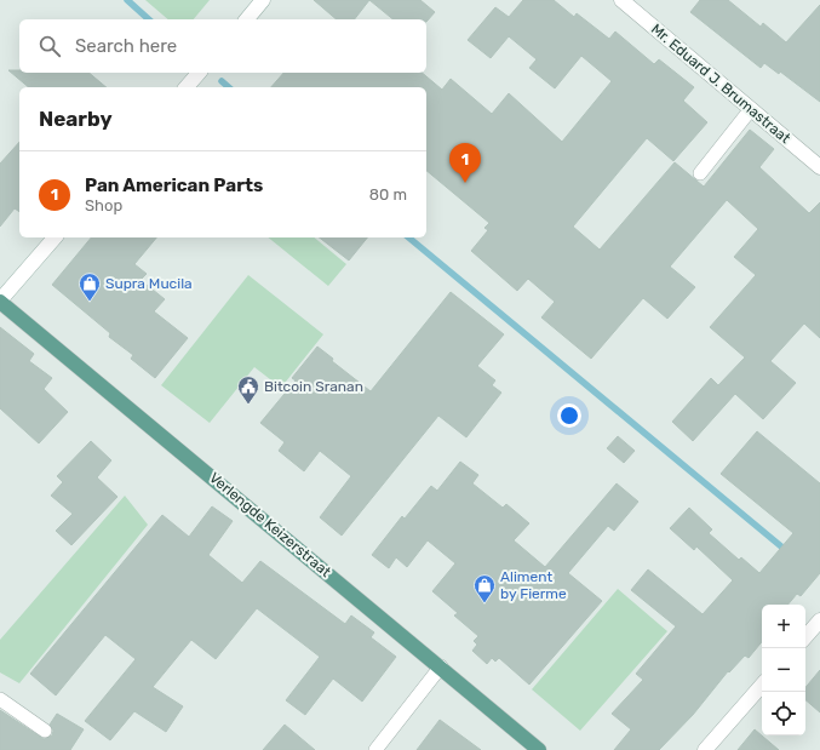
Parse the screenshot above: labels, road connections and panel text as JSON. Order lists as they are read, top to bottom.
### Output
{
  "streets": {
    "main road": ["Verlengde Keizerstraat"],
    "street": ["Mr. Eduard J. Brumastraat"]
  },
  "places": {
    "shop": ["Supra Mucila", "Aliment by Fierme"],
    "public building": ["Bitcoin Sranan"]
  },
  "page": {
    "search": "Search here",
    "heading": "Nearby",
    "pins": "1",
    "list": [
      {
        "mark": "1",
        "name": "Pan American Parts",
        "note": "Shop",
        "value": "80 m"
      }
    ],
    "map_buttons": ["+", "−"]
  }
}
